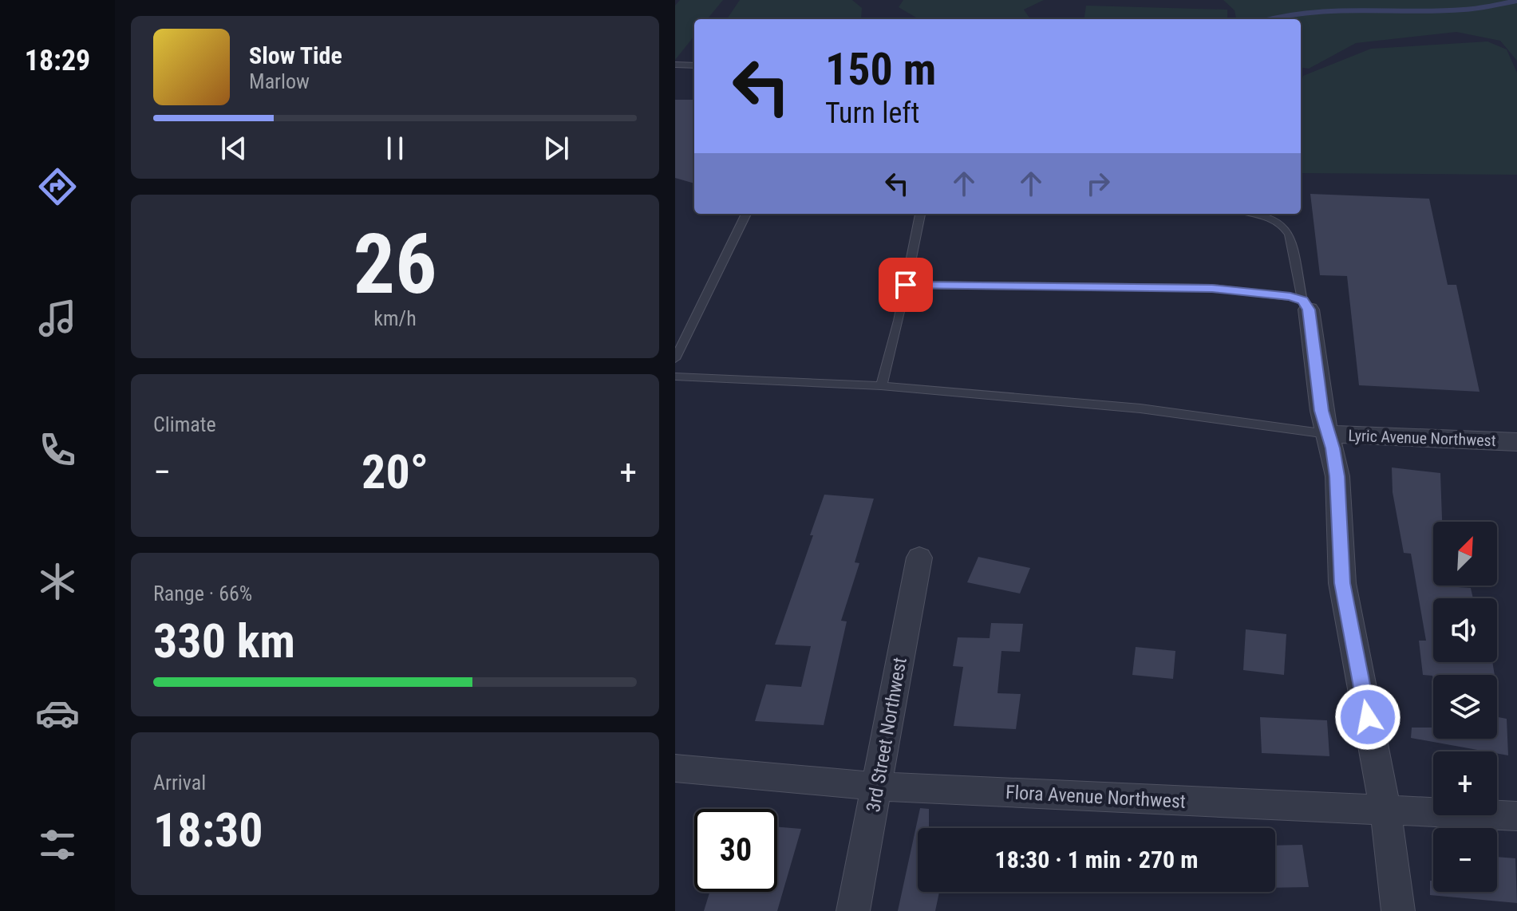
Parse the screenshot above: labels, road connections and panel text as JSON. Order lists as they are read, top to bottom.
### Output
{
  "streets": {
    "street": ["Lyric Avenue Northwest", "3rd Street Northwest", "Flora Avenue Northwest"]
  },
  "crossings": [
    ["3rd Street Northwest", "Flora Avenue Northwest"]
  ],
  "north": "top right",
  "page": {
    "tabs": "18:29",
    "turn": ["150 m", "Turn left"],
    "song": ["Slow Tide", "Marlow"],
    "tile": [
      ["26", "km/h"],
      "Climate",
      ["Range · 66%", "330 km"],
      ["Arrival", "18:30"]
    ],
    "heat": ["−", "20°", "+"],
    "map_buttons": ["+", "−"],
    "limit": "30",
    "trip": "18:30 · 1 min · 270 m"
  }
}
